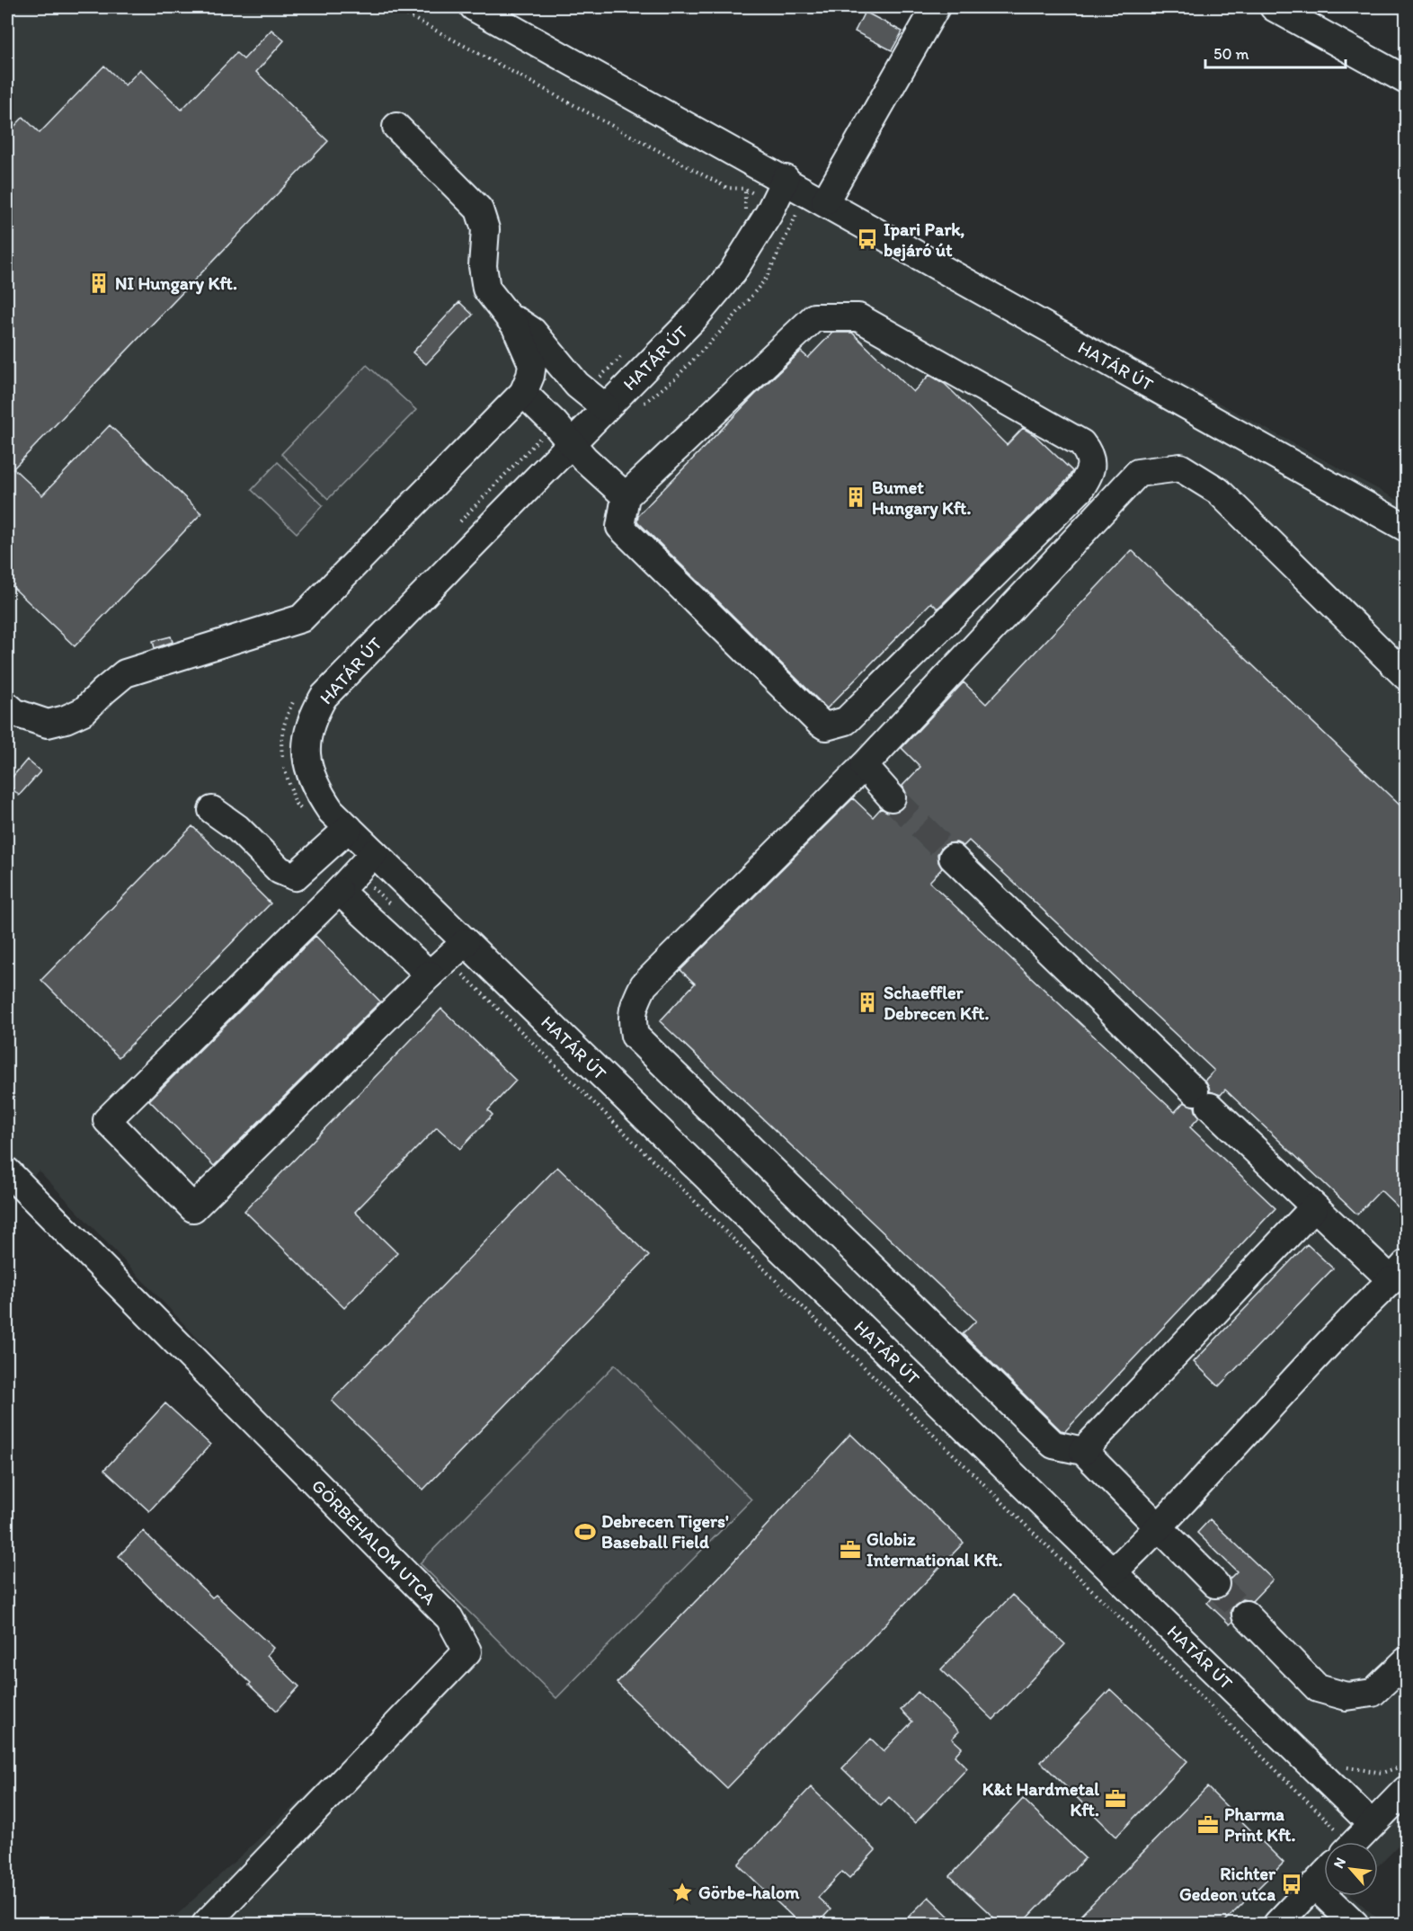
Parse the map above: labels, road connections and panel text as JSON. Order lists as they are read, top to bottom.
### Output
{
  "streets": {
    "street": ["HATÁR ÚT", "GÖRBEHALOM UTCA"]
  },
  "places": {
    "bus stop": ["Ipari Park, bejáró út", "Richter Gedeon utca"],
    "building": ["NI Hungary Kft.", "Bumet Hungary Kft.", "Schaeffler Debrecen Kft."],
    "sports": ["Debrecen Tigers' Baseball Field"],
    "office": ["Globiz International Kft.", "K&t Hardmetal Kft.", "Pharma Print Kft."],
    "place": ["Görbe-halom"]
  },
  "scale_bar": "50 m",
  "north": "top left"
}
